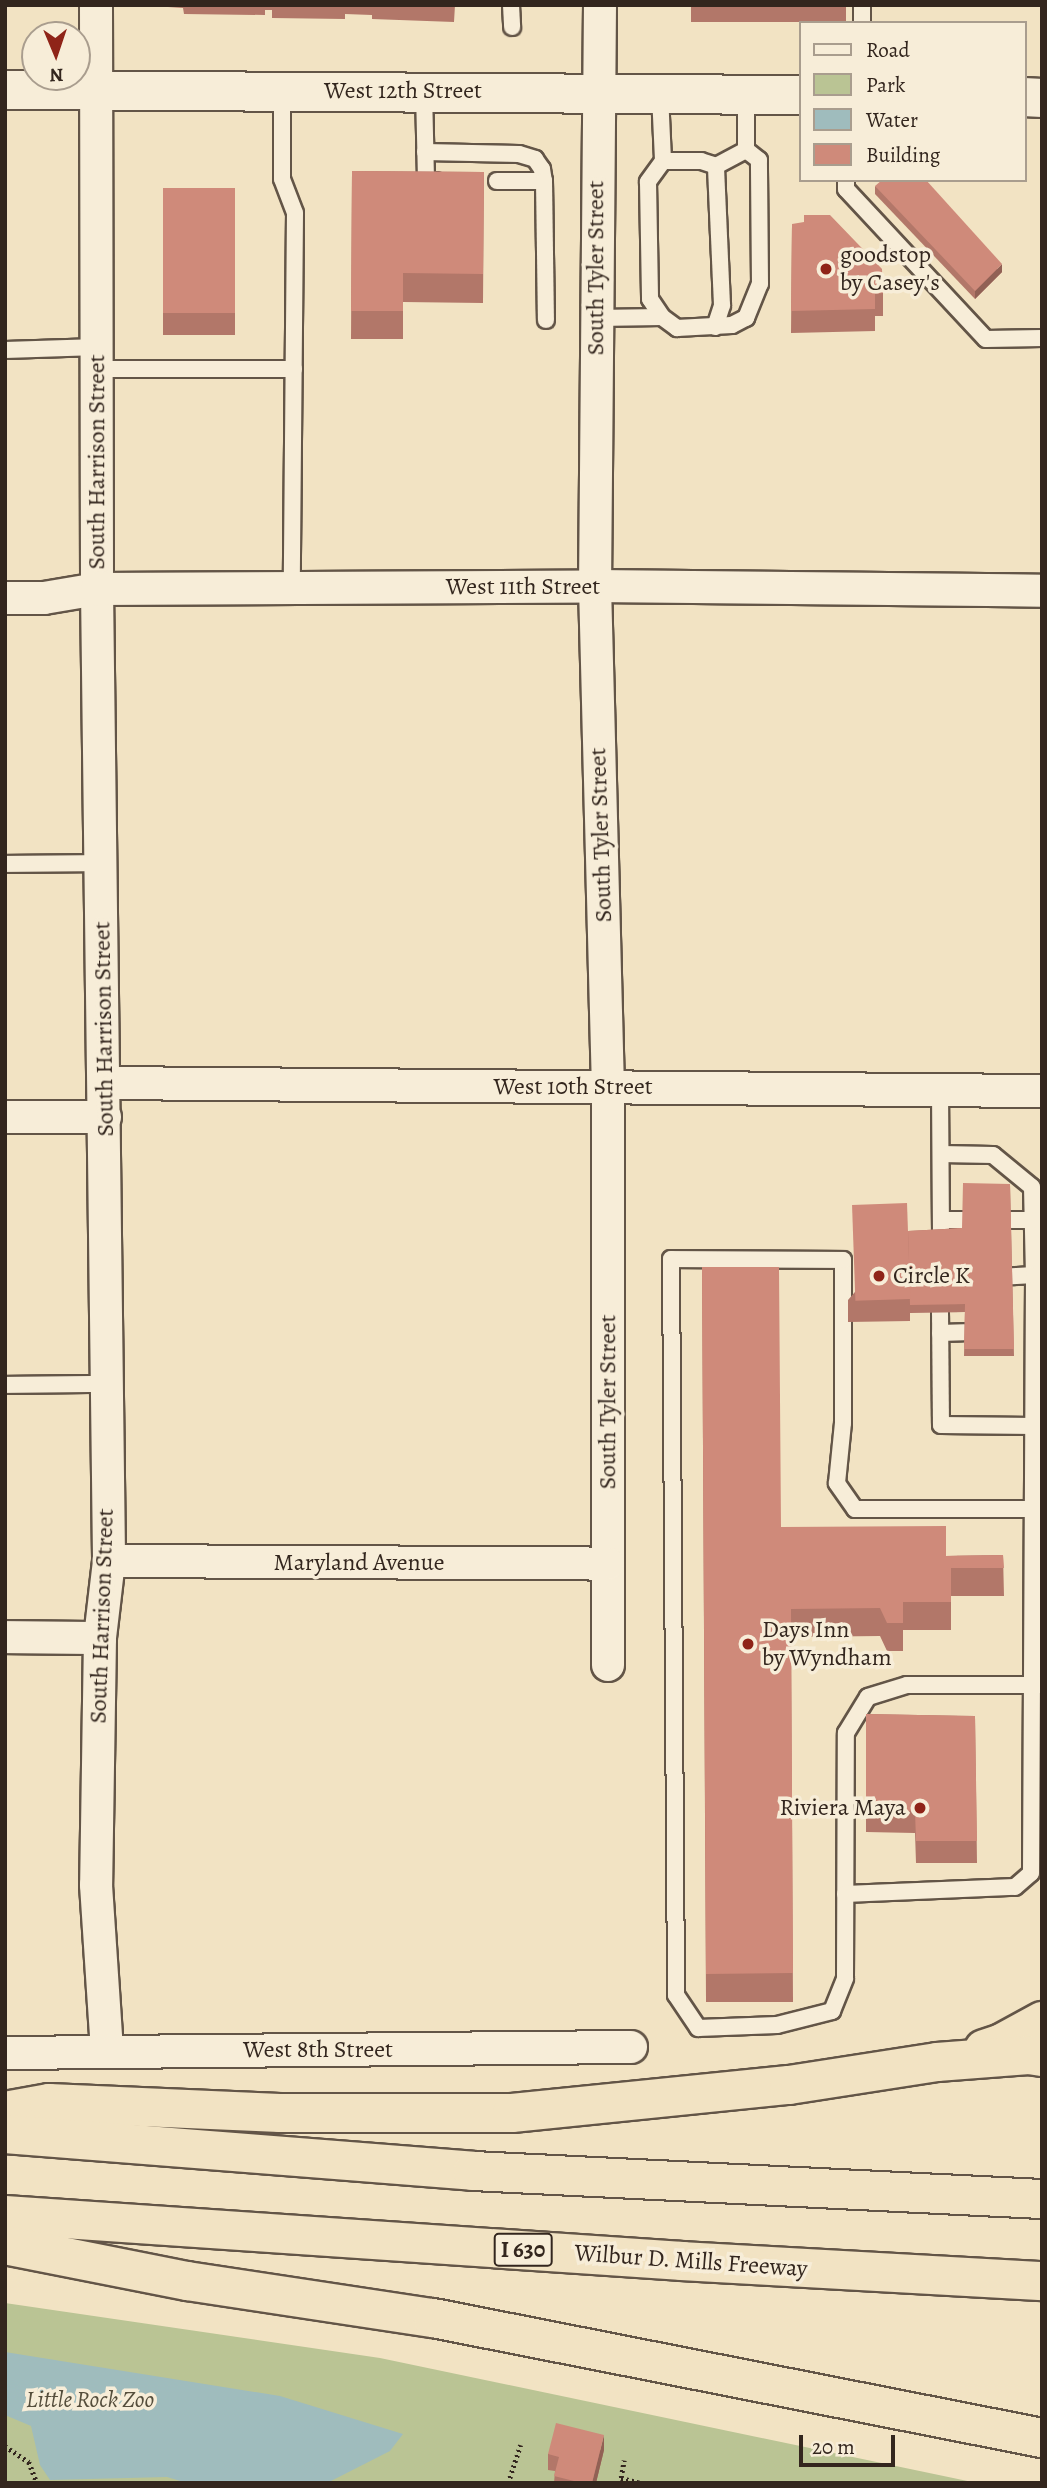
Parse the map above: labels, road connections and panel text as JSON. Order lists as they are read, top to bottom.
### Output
{
  "streets": {
    "highway": ["I 630", "Wilbur D. Mills Freeway"],
    "main road": ["West 12th Street"],
    "street": [
      "South Tyler Street",
      "South Harrison Street",
      "West 11th Street",
      "West 10th Street",
      "Maryland Avenue",
      "West 8th Street"
    ]
  },
  "crossings": [
    ["West 12th Street", "South Tyler Street"],
    ["West 12th Street", "South Harrison Street"],
    ["South Tyler Street", "West 11th Street"],
    ["South Tyler Street", "West 10th Street"],
    ["South Tyler Street", "Maryland Avenue"],
    ["South Harrison Street", "West 11th Street"],
    ["South Harrison Street", "West 10th Street"],
    ["South Harrison Street", "Maryland Avenue"],
    ["South Harrison Street", "West 8th Street"]
  ],
  "parks": ["Little Rock Zoo"],
  "places": [
    "goodstop by Casey's",
    "Circle K",
    "Days Inn by Wyndham",
    "Riviera Maya"
  ],
  "legend": [
    "Road",
    "Park",
    "Water",
    "Building"
  ],
  "scale_bar": "20 m",
  "north": "bottom"
}
